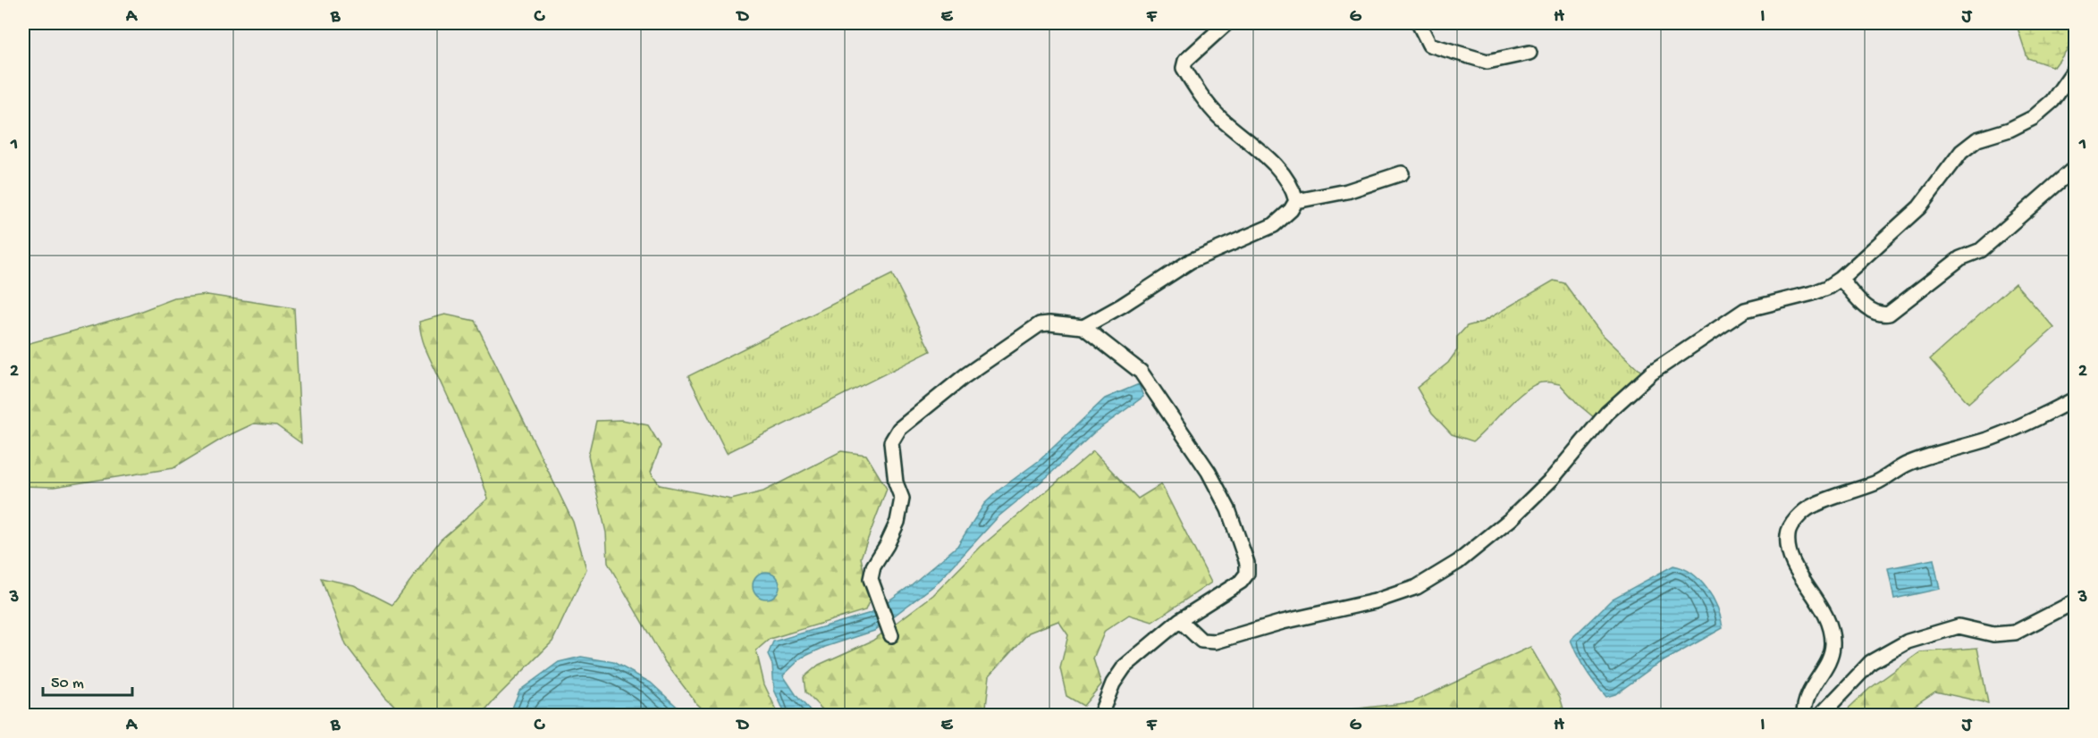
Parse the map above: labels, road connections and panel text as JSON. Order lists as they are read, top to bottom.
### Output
{
  "scale_bar": "50 m",
  "grid": {
    "columns": [
      "A",
      "B",
      "C",
      "D",
      "E",
      "F",
      "G",
      "H",
      "I",
      "J"
    ],
    "rows": ["1", "2", "3"]
  }
}
